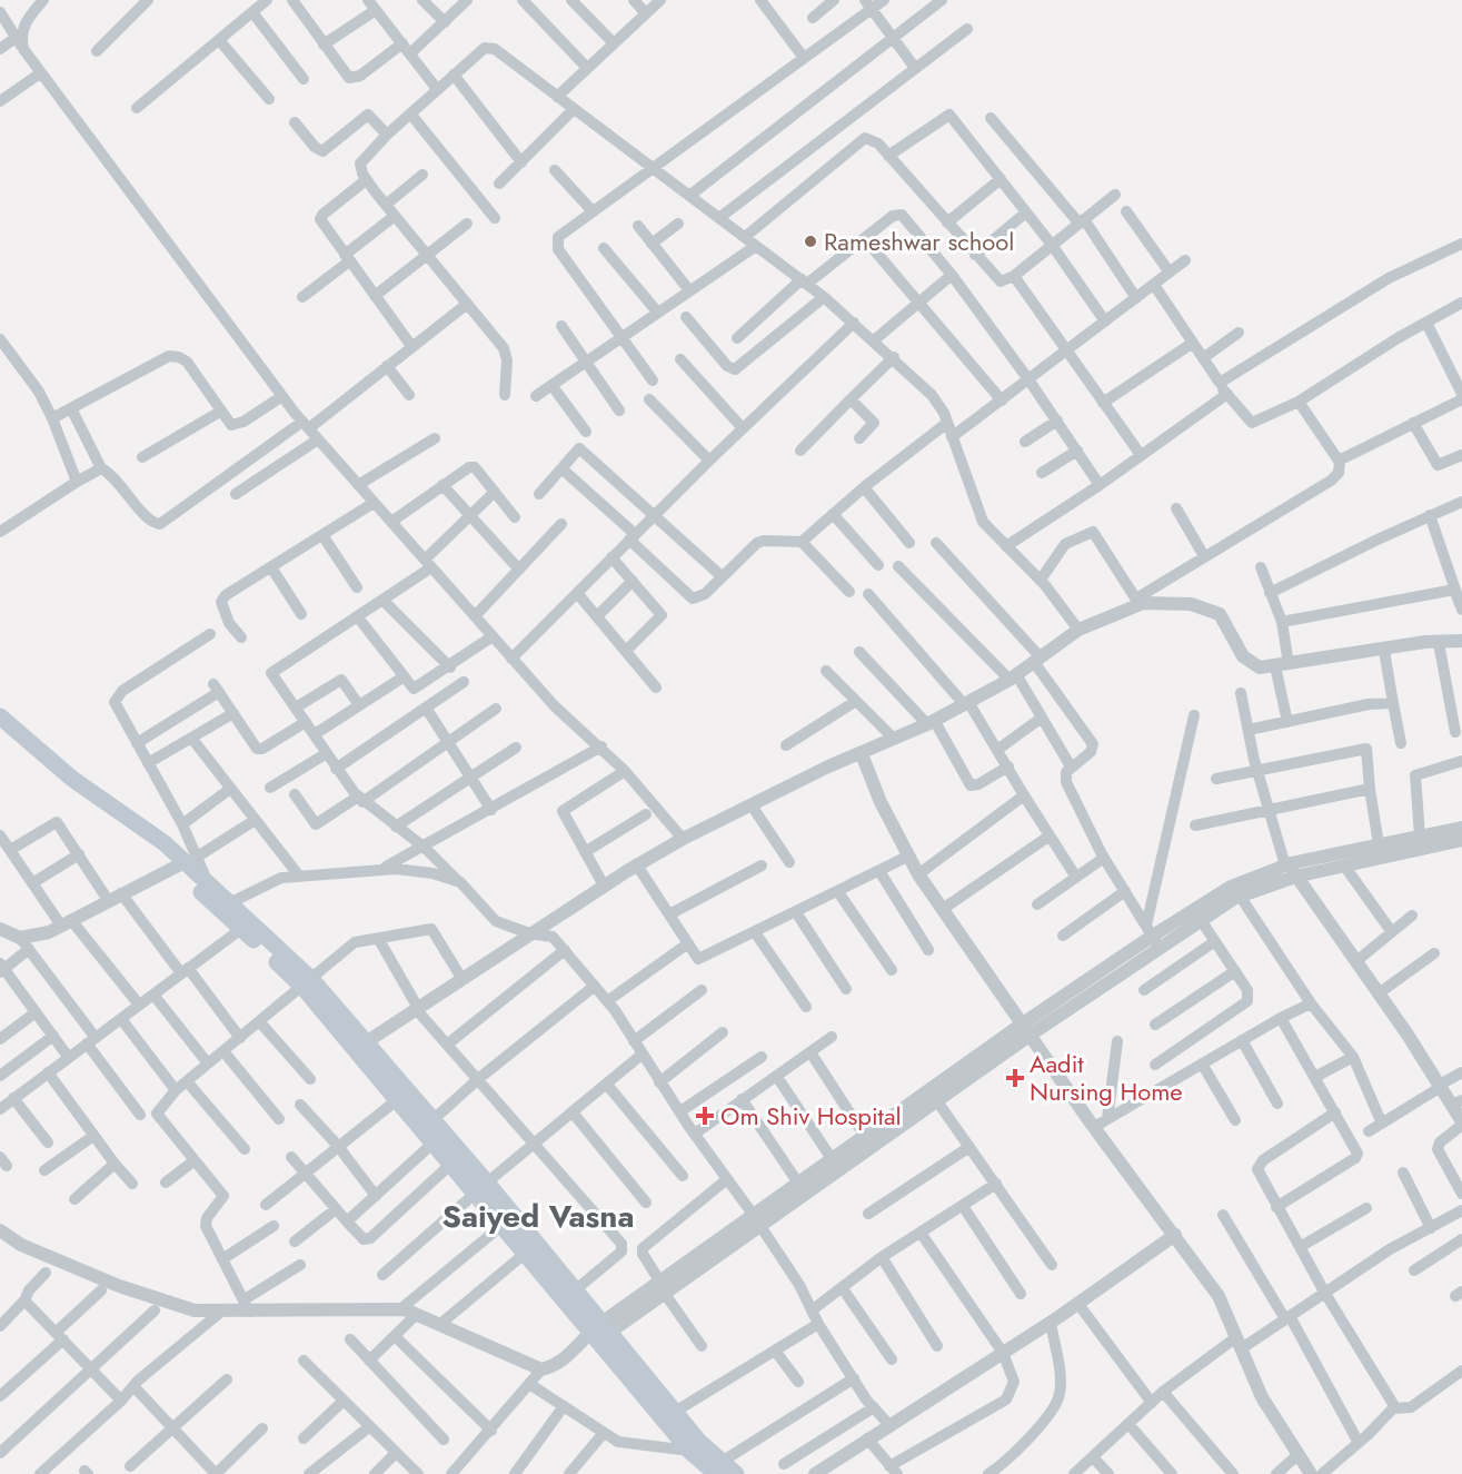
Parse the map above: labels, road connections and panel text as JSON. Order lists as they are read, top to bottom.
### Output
{
  "districts": ["Saiyed Vasna"],
  "places": {
    "other": ["Rameshwar school"],
    "health": ["Aadit Nursing Home", "Om Shiv Hospital"]
  }
}
